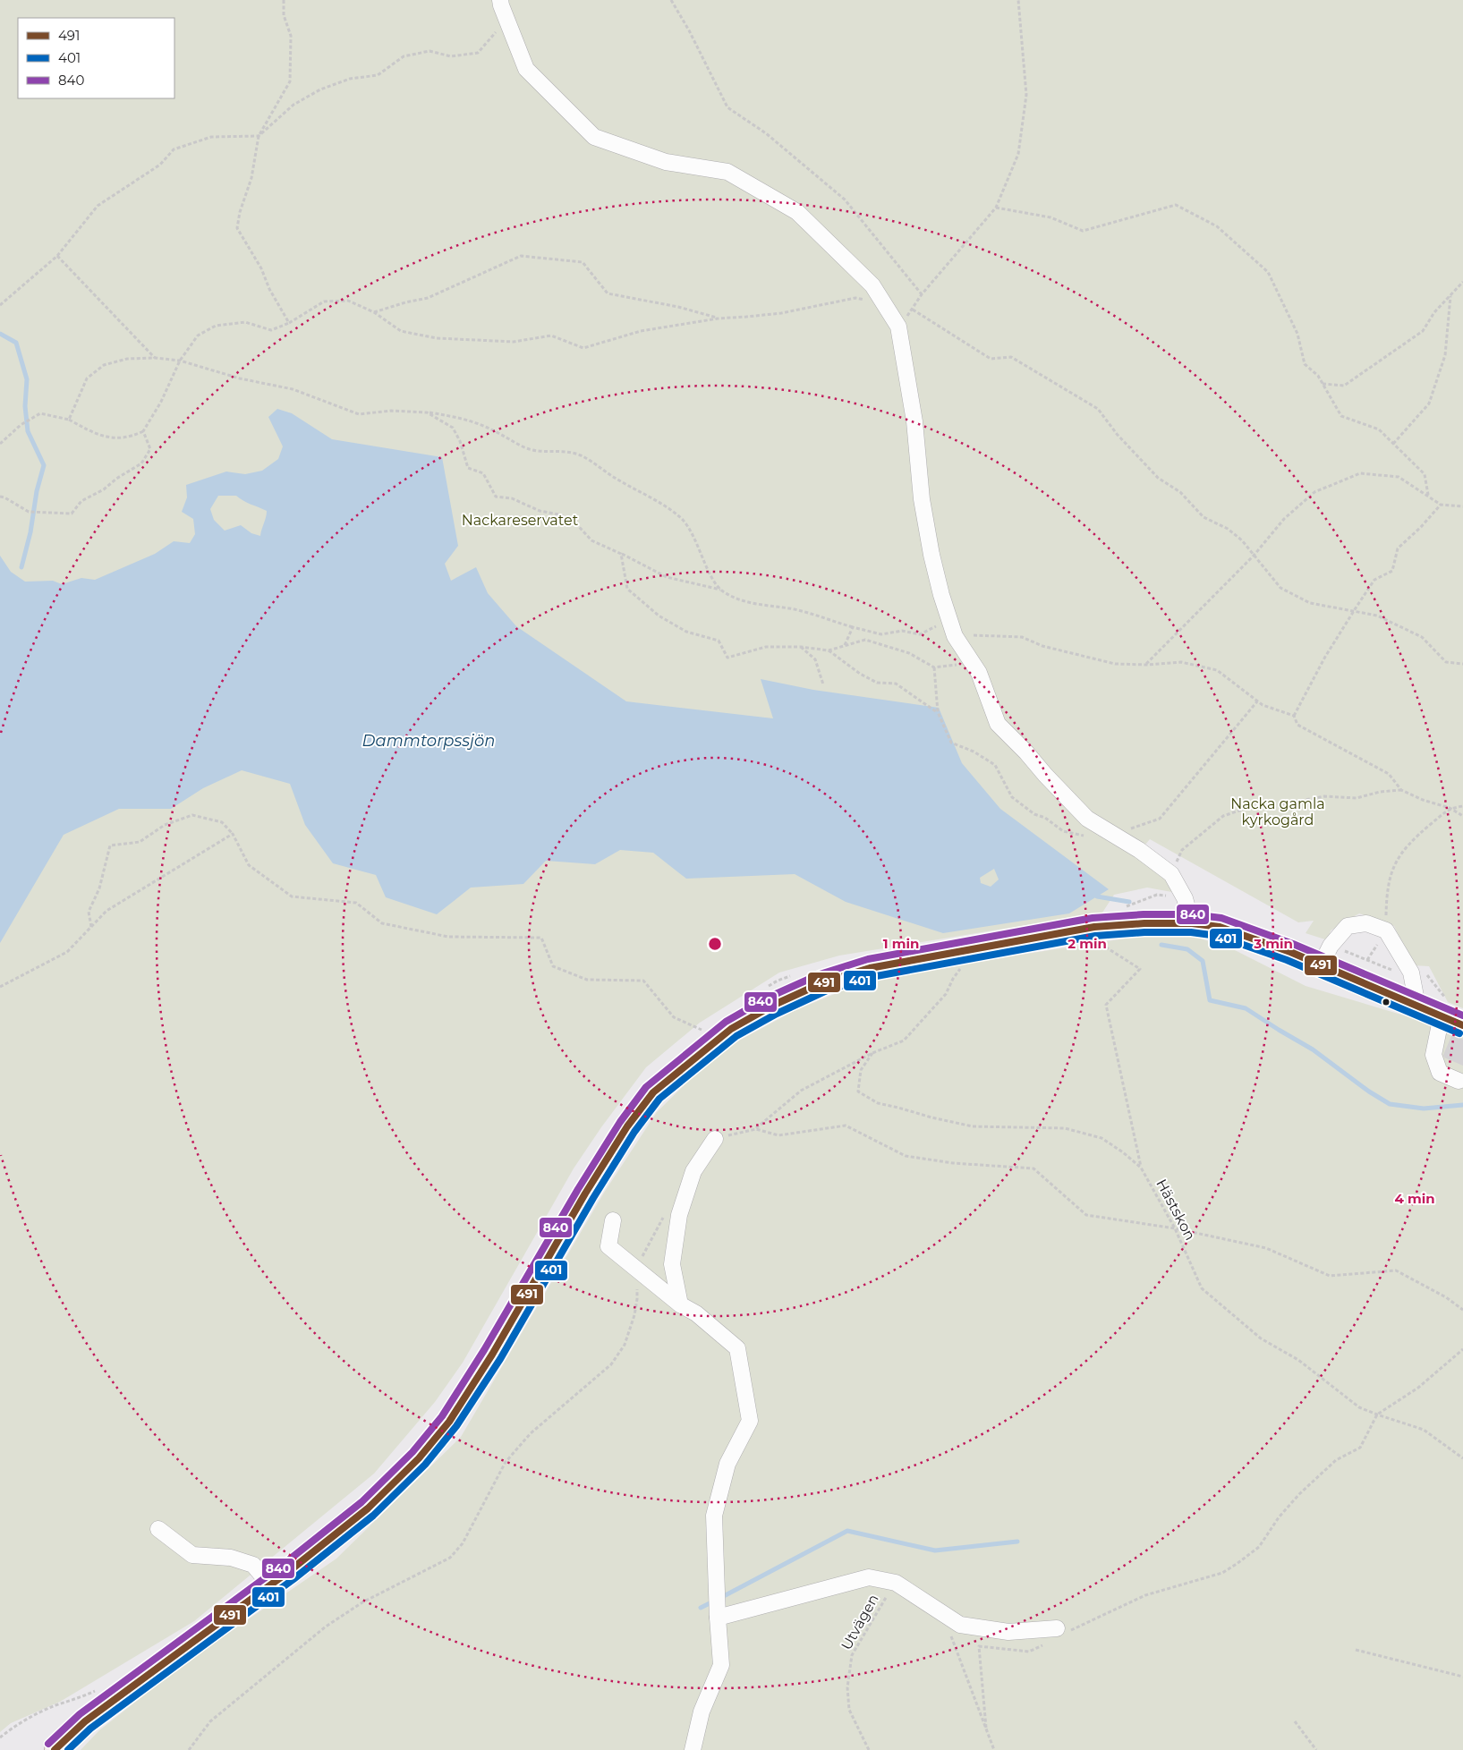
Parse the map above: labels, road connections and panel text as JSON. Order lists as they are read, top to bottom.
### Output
{
  "streets": {
    "path": ["Hästskon", "Utvägen"]
  },
  "water": ["Dammtorpssjön"],
  "parks": ["Nackareservatet", "Nacka gamla kyrkogård"],
  "lines": ["transit line 840", "transit line 491", "transit line 401"],
  "legend": ["491", "401", "840"],
  "rings": [
    "1 min",
    "2 min",
    "3 min",
    "4 min"
  ]
}
